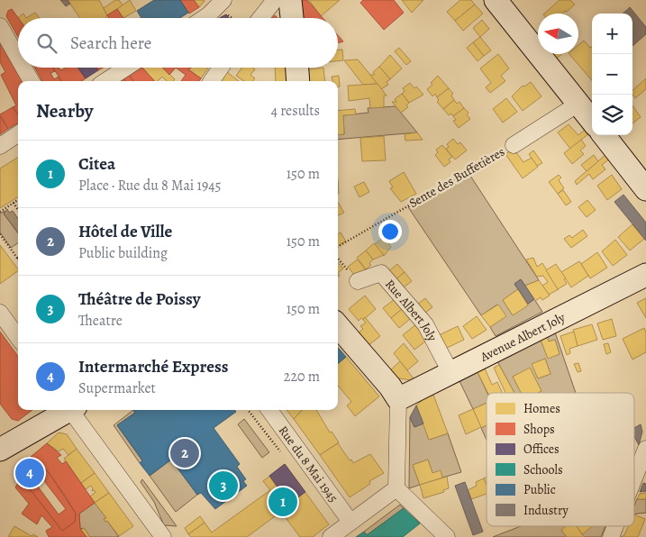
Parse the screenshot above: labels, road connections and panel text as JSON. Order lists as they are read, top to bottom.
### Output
{
  "streets": {
    "street": [
      "Sente des Buffetières",
      "Rue Albert Joly",
      "Avenue Albert Joly",
      "Rue du 8 Mai 1945"
    ]
  },
  "crossings": [
    ["Rue Albert Joly", "Avenue Albert Joly"]
  ],
  "legend": [
    "Homes",
    "Shops",
    "Offices",
    "Schools",
    "Public",
    "Industry"
  ],
  "north": "left",
  "page": {
    "map_buttons": ["+", "−"],
    "search": "Search here",
    "heading": ["Nearby", "4 results"],
    "list": [
      {
        "mark": "1",
        "name": "Citea",
        "note": "Place · Rue du 8 Mai 1945",
        "value": "150 m"
      },
      {
        "mark": "2",
        "name": "Hôtel de Ville",
        "note": "Public building",
        "value": "150 m"
      },
      {
        "mark": "3",
        "name": "Théâtre de Poissy",
        "note": "Theatre",
        "value": "150 m"
      },
      {
        "mark": "4",
        "name": "Intermarché Express",
        "note": "Supermarket",
        "value": "220 m"
      }
    ],
    "pins": [
      "2",
      "4",
      "3",
      "1"
    ]
  }
}
